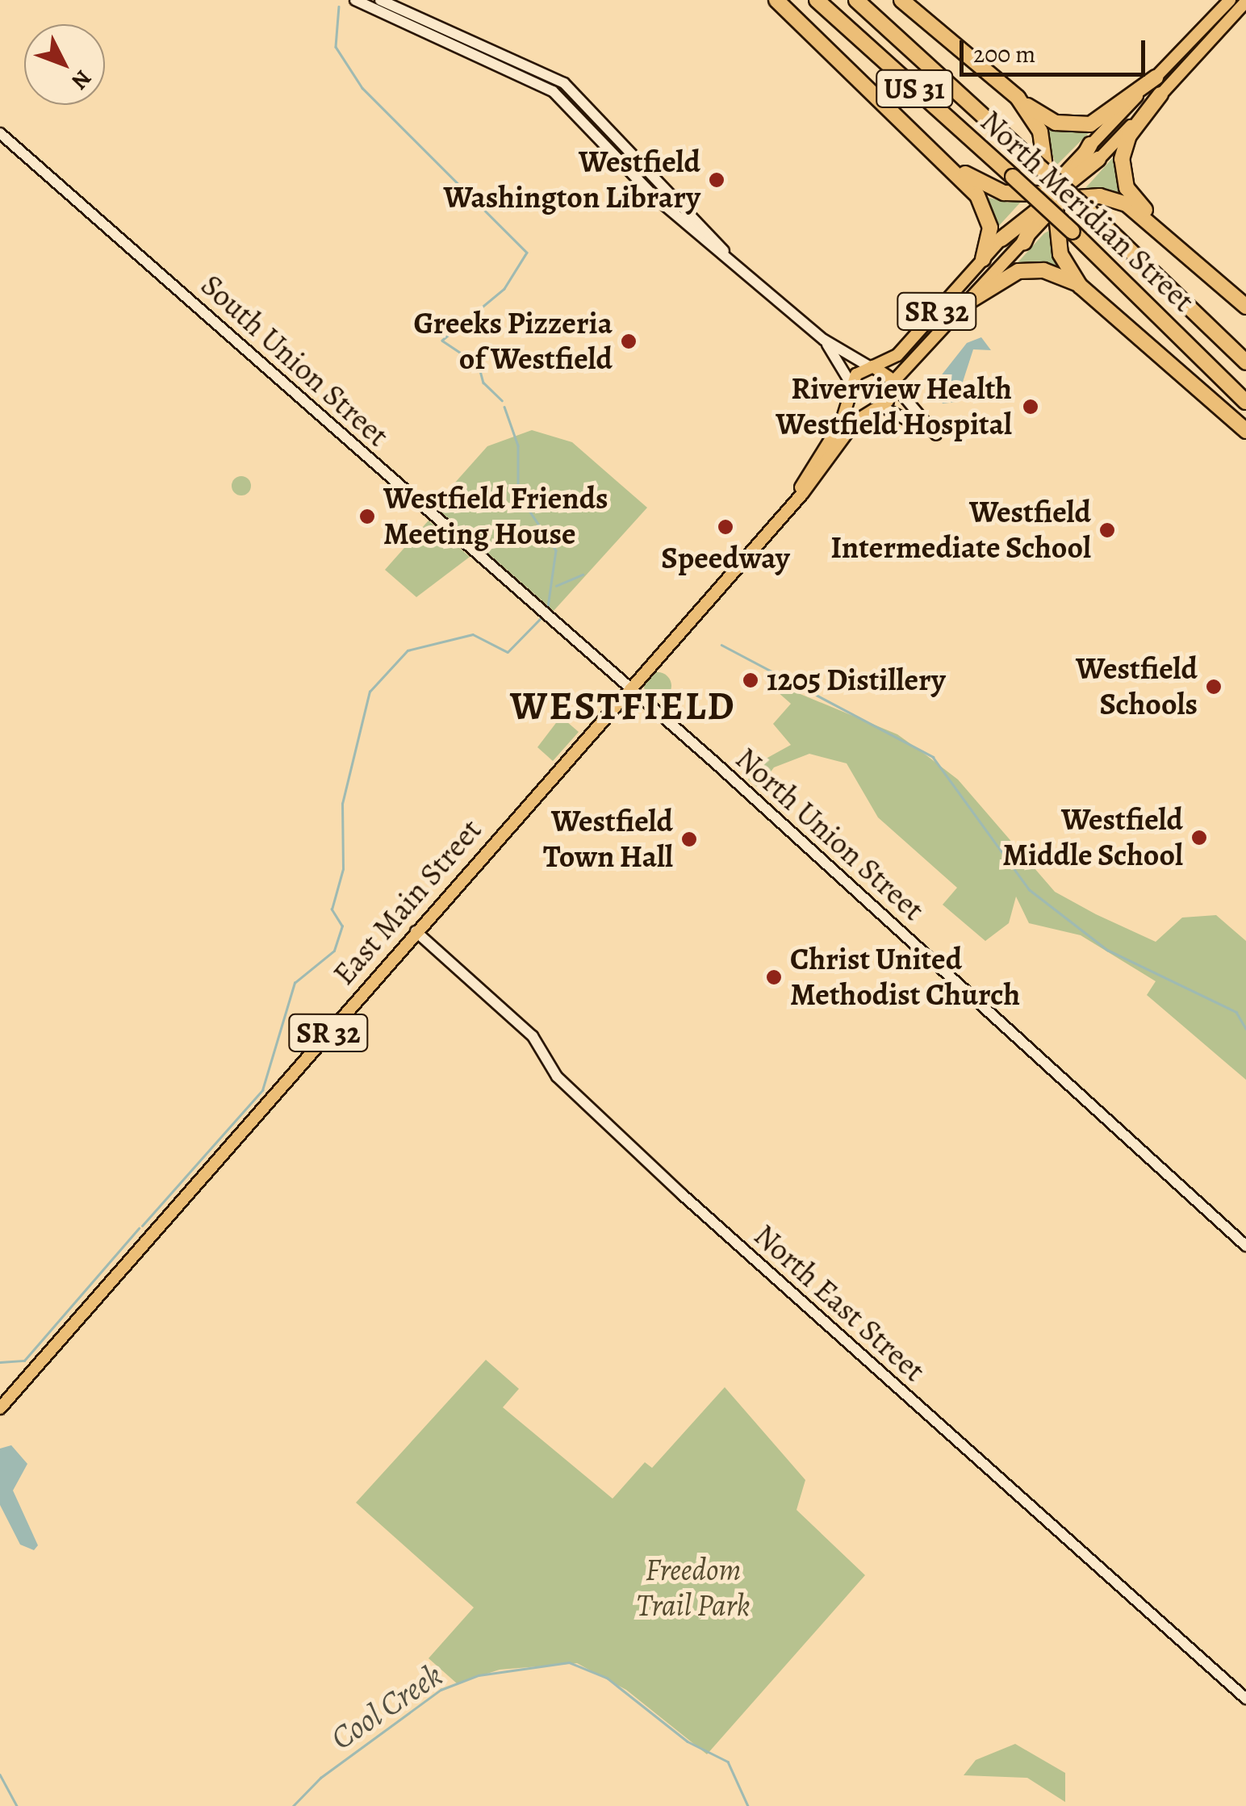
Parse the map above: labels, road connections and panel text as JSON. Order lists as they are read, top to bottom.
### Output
{
  "streets": {
    "highway": ["US 31", "North Meridian Street"],
    "main road": ["SR 32", "East Main Street"],
    "street": ["South Union Street", "North Union Street", "North East Street"]
  },
  "crossings": [
    ["SR 32", "South Union Street"],
    ["SR 32", "North Union Street"],
    ["SR 32", "East Main Street"],
    ["South Union Street", "North Union Street"],
    ["South Union Street", "East Main Street"],
    ["North Union Street", "East Main Street"],
    ["East Main Street", "North East Street"]
  ],
  "districts": ["WESTFIELD"],
  "water": ["Cool Creek"],
  "parks": ["Freedom Trail Park"],
  "places": [
    "Westfield Washington Library",
    "Greeks Pizzeria of Westfield",
    "Riverview Health Westfield Hospital",
    "Westfield Friends Meeting House",
    "Speedway",
    "Westfield Intermediate School",
    "1205 Distillery",
    "Westfield Schools",
    "Westfield Middle School",
    "Westfield Town Hall",
    "Christ United Methodist Church"
  ],
  "scale_bar": "200 m",
  "north": "bottom right"
}
